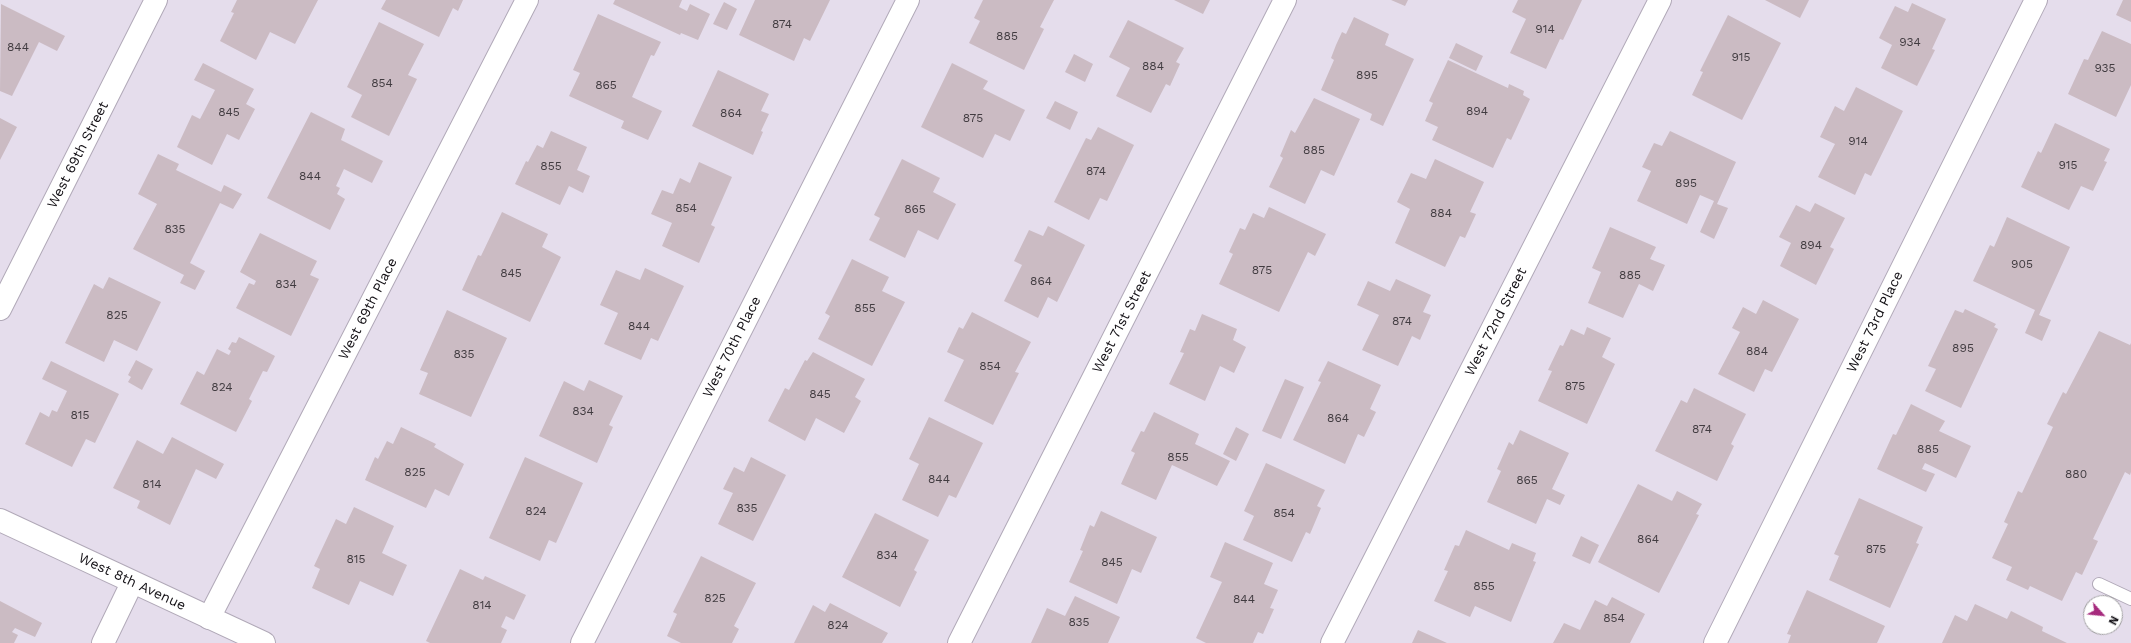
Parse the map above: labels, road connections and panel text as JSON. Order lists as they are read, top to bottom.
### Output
{
  "streets": {
    "street": [
      "West 69th Street",
      "West 69th Place",
      "West 71st Street",
      "West 72nd Street",
      "West 73rd Place",
      "West 70th Place",
      "West 8th Avenue"
    ]
  },
  "crossings": [
    ["West 69th Place", "West 8th Avenue"]
  ],
  "house_numbers": [
    "874",
    "914",
    "885",
    "934",
    "844",
    "915",
    "884",
    "935",
    "895",
    "854",
    "865",
    "894",
    "845",
    "864",
    "875",
    "914",
    "885",
    "915",
    "855",
    "874",
    "844",
    "895",
    "854",
    "865",
    "884",
    "835",
    "894",
    "905",
    "875",
    "845",
    "885",
    "864",
    "834",
    "855",
    "825",
    "874",
    "844",
    "895",
    "884",
    "835",
    "854",
    "875",
    "824",
    "845",
    "834",
    "815",
    "864",
    "874",
    "885",
    "855",
    "825",
    "880",
    "844",
    "865",
    "814",
    "835",
    "824",
    "854",
    "864",
    "875",
    "834",
    "815",
    "845",
    "855",
    "825",
    "844",
    "814",
    "854",
    "835",
    "824"
  ],
  "north": "bottom right"
}
